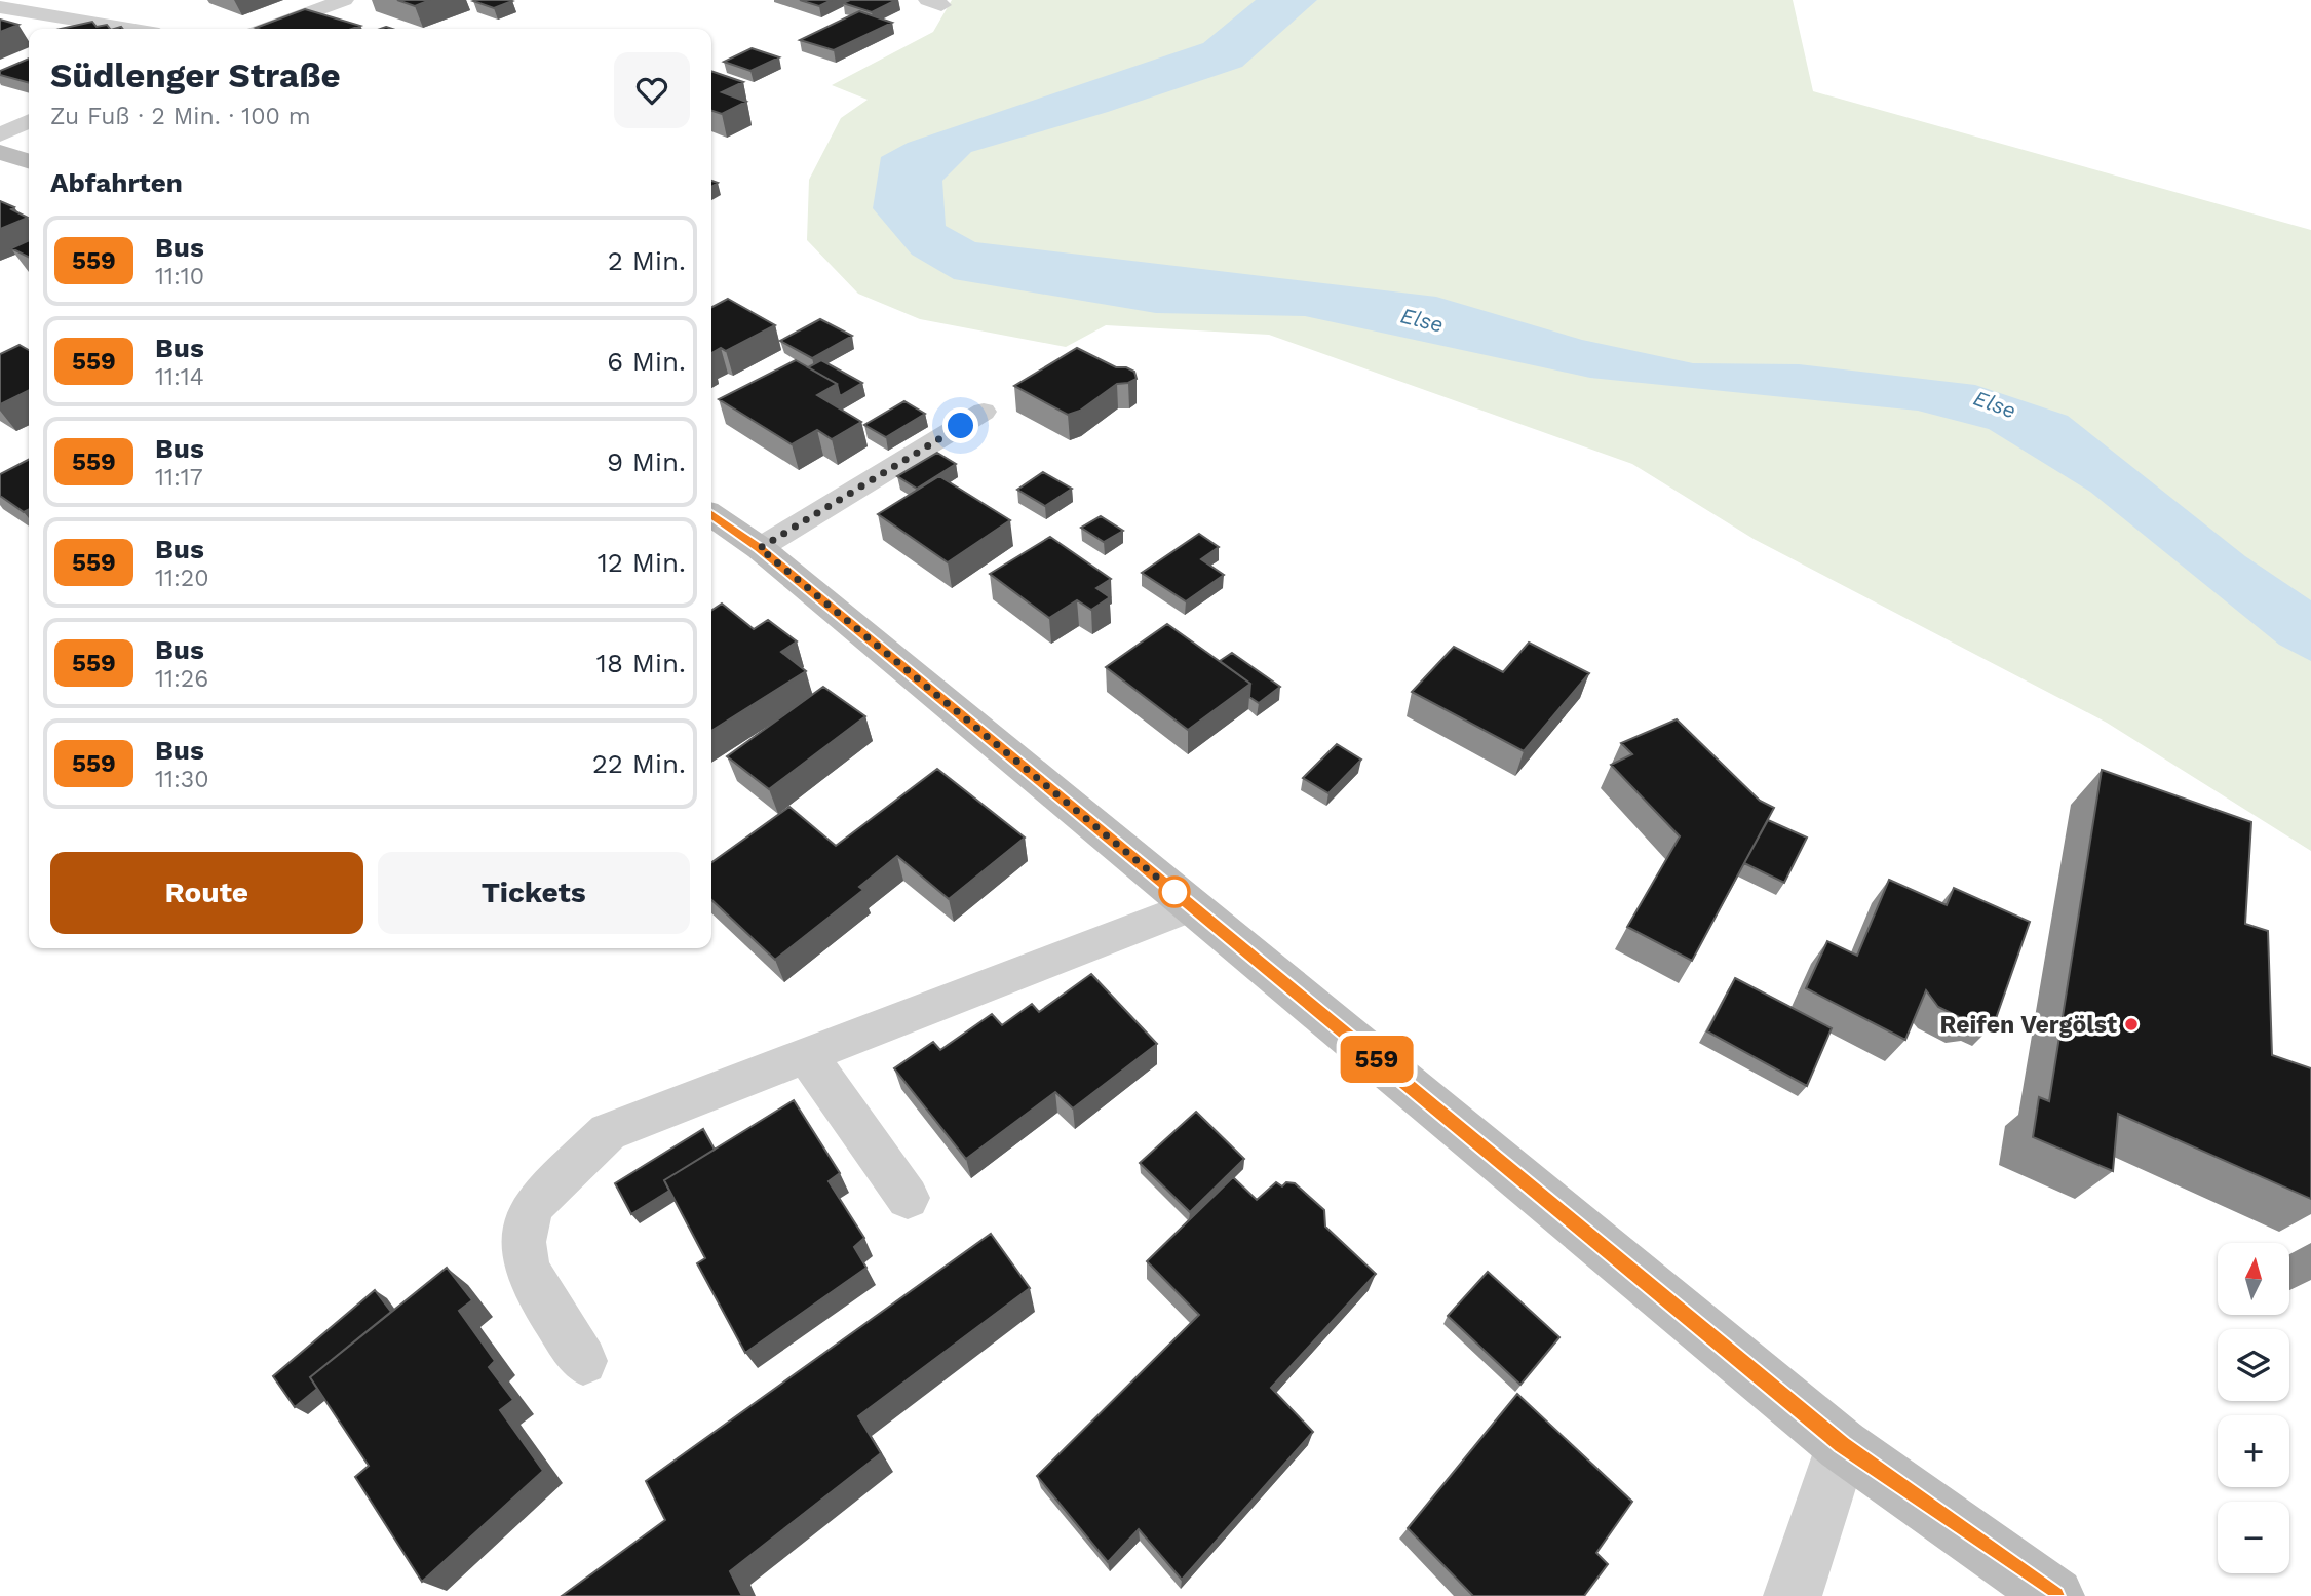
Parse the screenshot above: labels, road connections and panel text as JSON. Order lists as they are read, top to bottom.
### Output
{
  "water": ["Else"],
  "places": ["Reifen Vergölst"],
  "lines": ["bus line 559"],
  "north": "top",
  "page": {
    "on_map": "559",
    "heading": [
      ["Südlenger Straße", "Zu Fuß · 2 Min. · 100 m"],
      "Abfahrten"
    ],
    "list": [
      {
        "mark": "559",
        "name": "Bus",
        "note": "11:10",
        "value": "2 Min."
      },
      {
        "mark": "559",
        "name": "Bus",
        "note": "11:14",
        "value": "6 Min."
      },
      {
        "mark": "559",
        "name": "Bus",
        "note": "11:17",
        "value": "9 Min."
      },
      {
        "mark": "559",
        "name": "Bus",
        "note": "11:20",
        "value": "12 Min."
      },
      {
        "mark": "559",
        "name": "Bus",
        "note": "11:26",
        "value": "18 Min."
      },
      {
        "mark": "559",
        "name": "Bus",
        "note": "11:30",
        "value": "22 Min."
      }
    ],
    "buttons": ["Route", "Tickets"],
    "map_buttons": ["+", "−"]
  }
}
